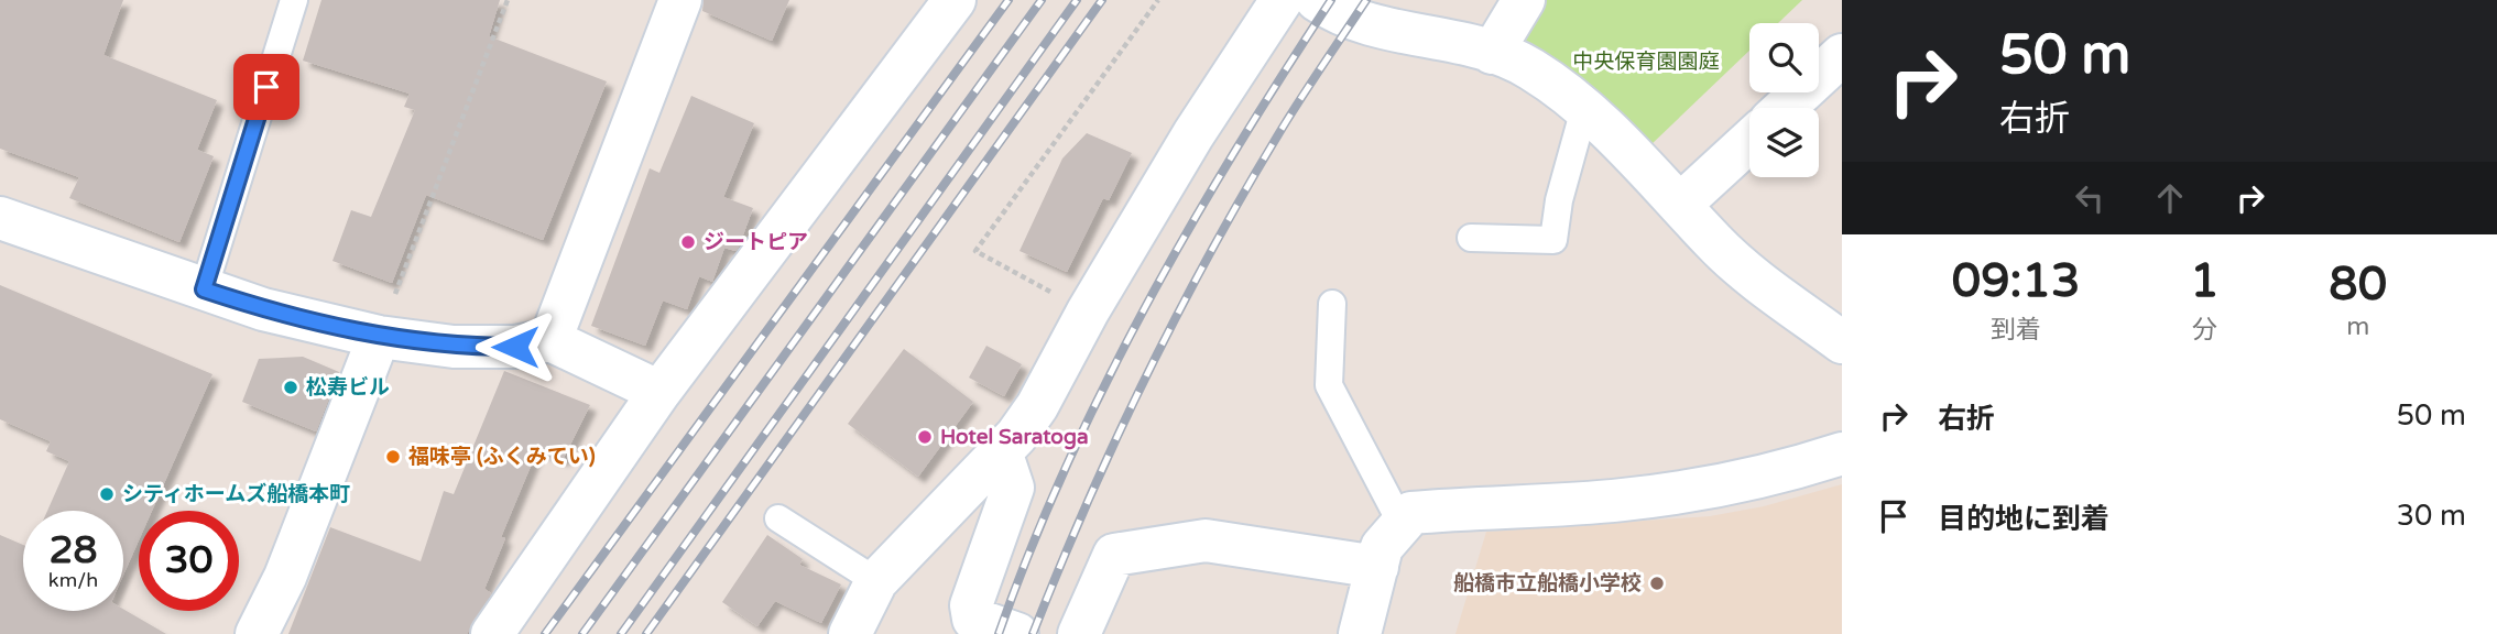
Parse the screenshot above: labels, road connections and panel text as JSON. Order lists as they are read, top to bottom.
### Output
{
  "parks": ["中央保育園園庭"],
  "places": [
    "ジートピア",
    "松寿ビル",
    "Hotel Saratoga",
    "福味亭 (ふくみてい)",
    "シティホームズ船橋本町",
    "船橋市立船橋小学校"
  ],
  "page": {
    "turn": ["50 m", "右折"],
    "eta": [
      "09:13",
      "到着",
      "1",
      "分",
      "80",
      "m"
    ],
    "list": [
      {
        "name": "右折",
        "value": "50 m"
      },
      {
        "name": "目的地に到着",
        "value": "30 m"
      }
    ],
    "speed": "28 km/h",
    "limit": "30"
  }
}
